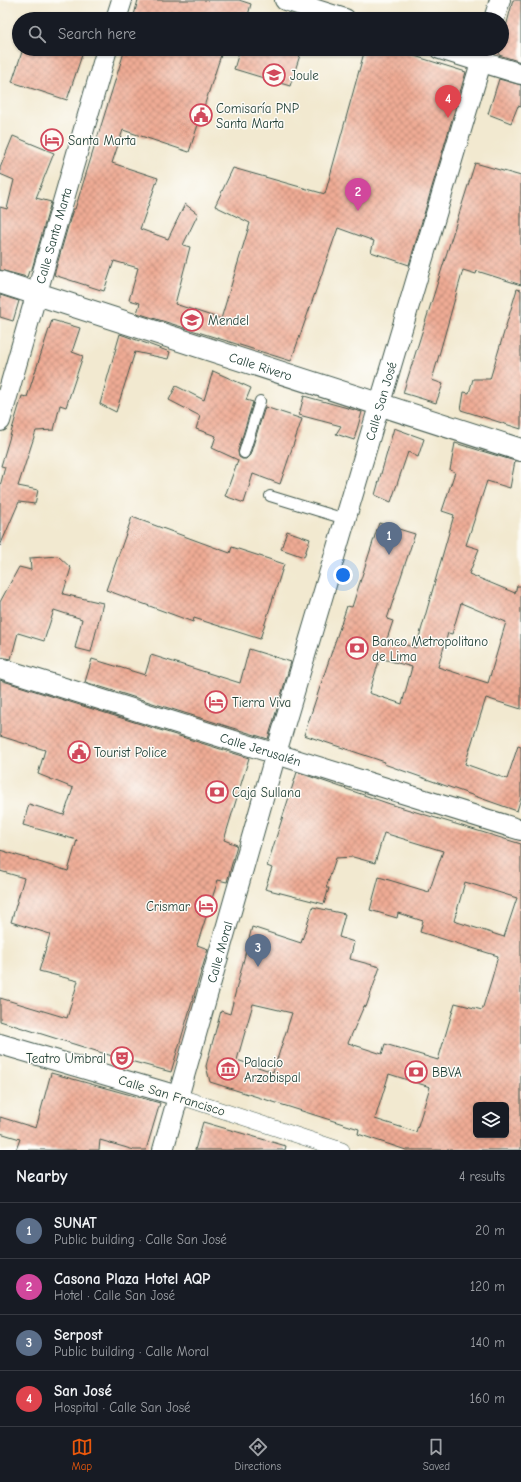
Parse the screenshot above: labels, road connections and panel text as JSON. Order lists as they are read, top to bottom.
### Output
{
  "streets": {
    "street": [
      "Calle Santa Marta",
      "Calle Rivero",
      "Calle San José",
      "Calle Jerusalén",
      "Calle Moral",
      "Calle San Francisco"
    ]
  },
  "crossings": [
    ["Calle Santa Marta", "Calle Rivero"],
    ["Calle Rivero", "Calle San José"],
    ["Calle San José", "Calle Jerusalén"],
    ["Calle San José", "Calle Moral"],
    ["Calle Jerusalén", "Calle Moral"],
    ["Calle Moral", "Calle San Francisco"]
  ],
  "places": {
    "school or university": ["Joule", "Mendel"],
    "public building": ["Comisaría PNP Santa Marta", "Tourist Police"],
    "hotel": ["Santa Marta", "Tierra Viva", "Crismar"],
    "bank": ["Banco Metropolitano de Lima", "Caja Sullana", "BBVA"],
    "theatre": ["Teatro Umbral"],
    "museum": ["Palacio Arzobispal"]
  },
  "page": {
    "search": "Search here",
    "pins": [
      "4",
      "2",
      "1",
      "3"
    ],
    "heading": ["Nearby", "4 results"],
    "list": [
      {
        "mark": "1",
        "name": "SUNAT",
        "note": "Public building · Calle San José",
        "value": "20 m"
      },
      {
        "mark": "2",
        "name": "Casona Plaza Hotel AQP",
        "note": "Hotel · Calle San José",
        "value": "120 m"
      },
      {
        "mark": "3",
        "name": "Serpost",
        "note": "Public building · Calle Moral",
        "value": "140 m"
      },
      {
        "mark": "4",
        "name": "San José",
        "note": "Hospital · Calle San José",
        "value": "160 m"
      }
    ],
    "nav": ["Map", "Directions", "Saved"]
  }
}
